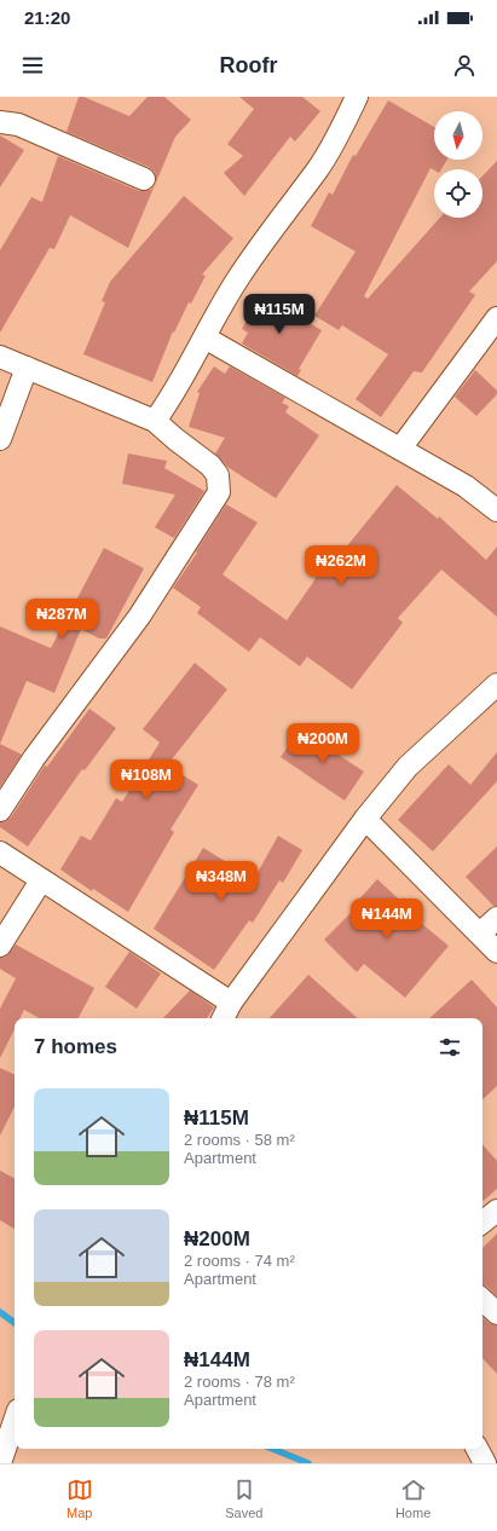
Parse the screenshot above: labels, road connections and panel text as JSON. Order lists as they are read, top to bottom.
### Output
{
  "north": "bottom",
  "page": {
    "status": "21:20",
    "header": "Roofr",
    "price": [
      "₦115M",
      "₦262M",
      "₦287M",
      "₦200M",
      "₦108M",
      "₦348M",
      "₦144M"
    ],
    "heading": "7 homes",
    "list": [
      {
        "name": "₦115M",
        "note": "2 rooms · 58 m² · Apartment"
      },
      {
        "name": "₦200M",
        "note": "2 rooms · 74 m² · Apartment"
      },
      {
        "name": "₦144M",
        "note": "2 rooms · 78 m² · Apartment"
      }
    ],
    "tabs": ["Map", "Saved", "Home"]
  }
}
